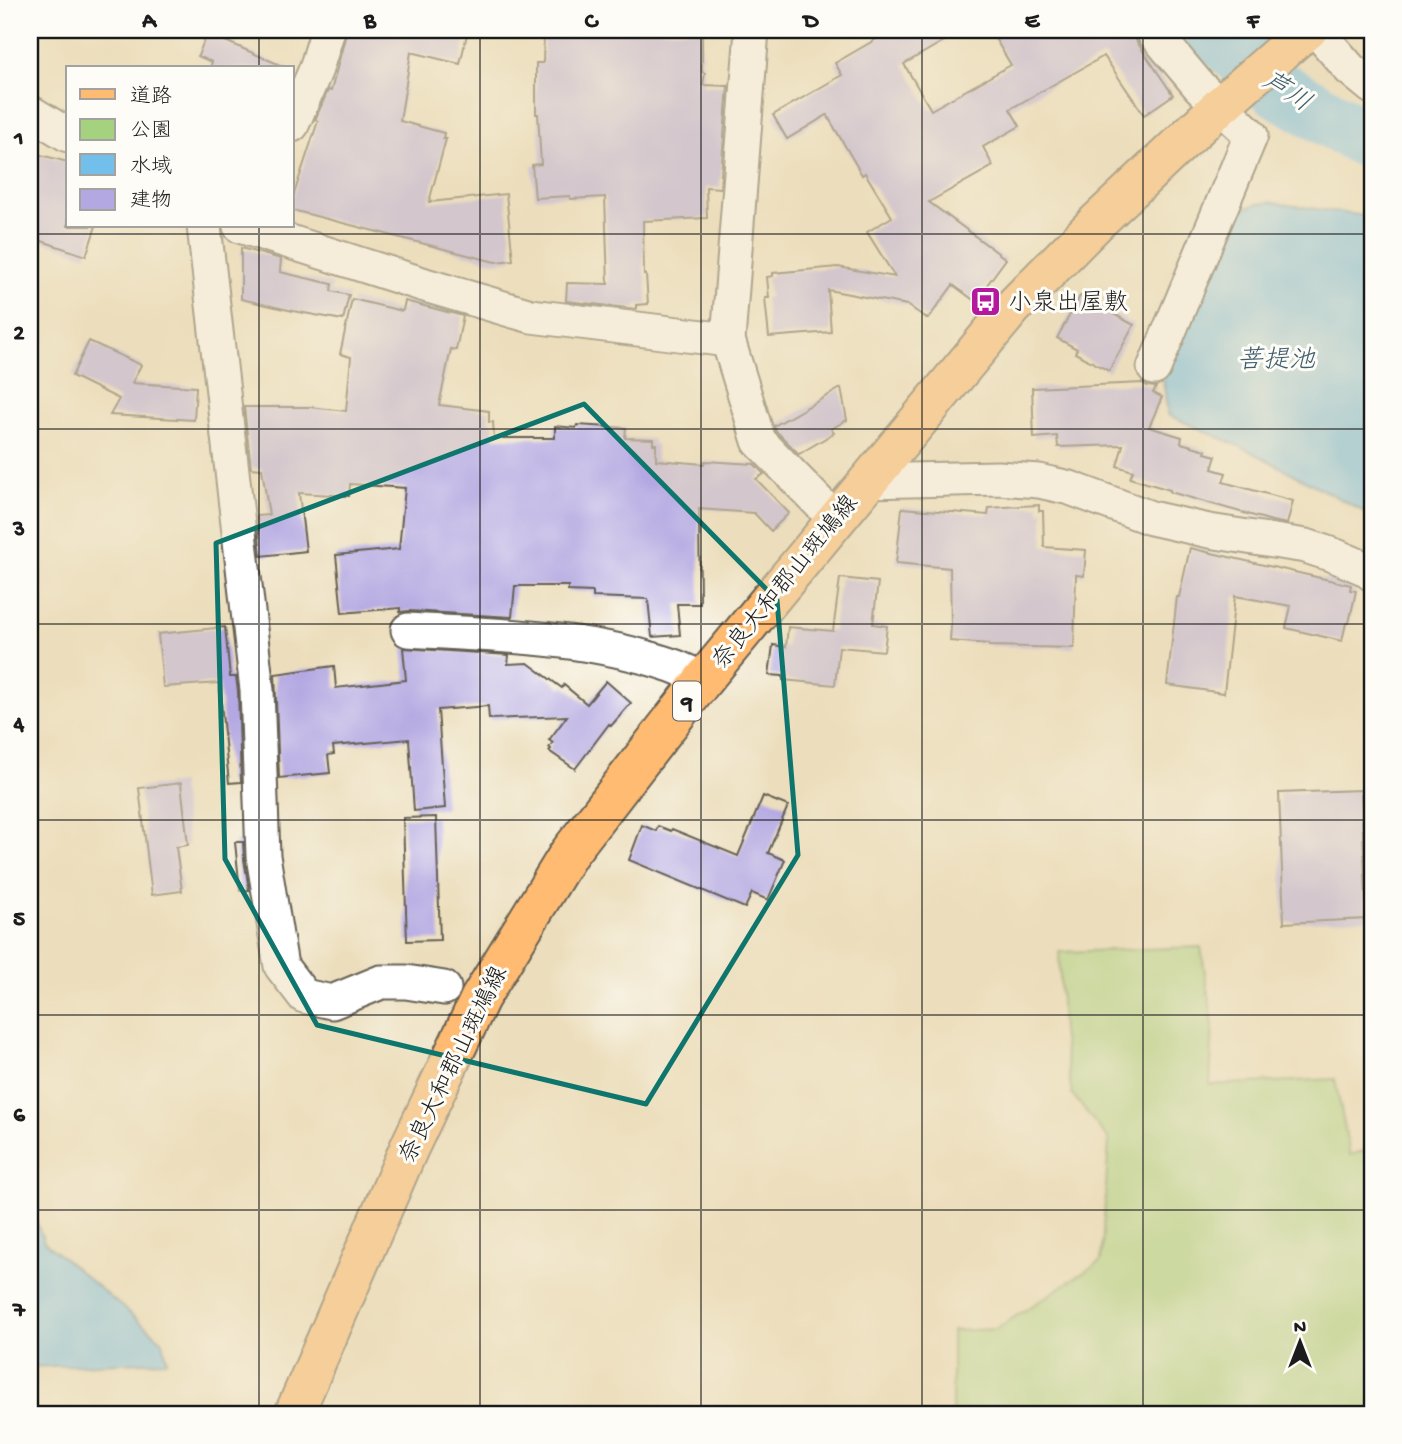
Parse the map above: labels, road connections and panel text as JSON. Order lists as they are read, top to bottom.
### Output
{
  "streets": {
    "main road": ["奈良大和郡山斑鳩線", "9"]
  },
  "water": ["芦川", "菩提池"],
  "places": {
    "bus stop": ["小泉出屋敷"]
  },
  "legend": [
    "道路",
    "公園",
    "水域",
    "建物"
  ],
  "north": "top",
  "grid": {
    "columns": [
      "A",
      "B",
      "C",
      "D",
      "E",
      "F"
    ],
    "rows": [
      "1",
      "2",
      "3",
      "4",
      "5",
      "6",
      "7"
    ]
  }
}
